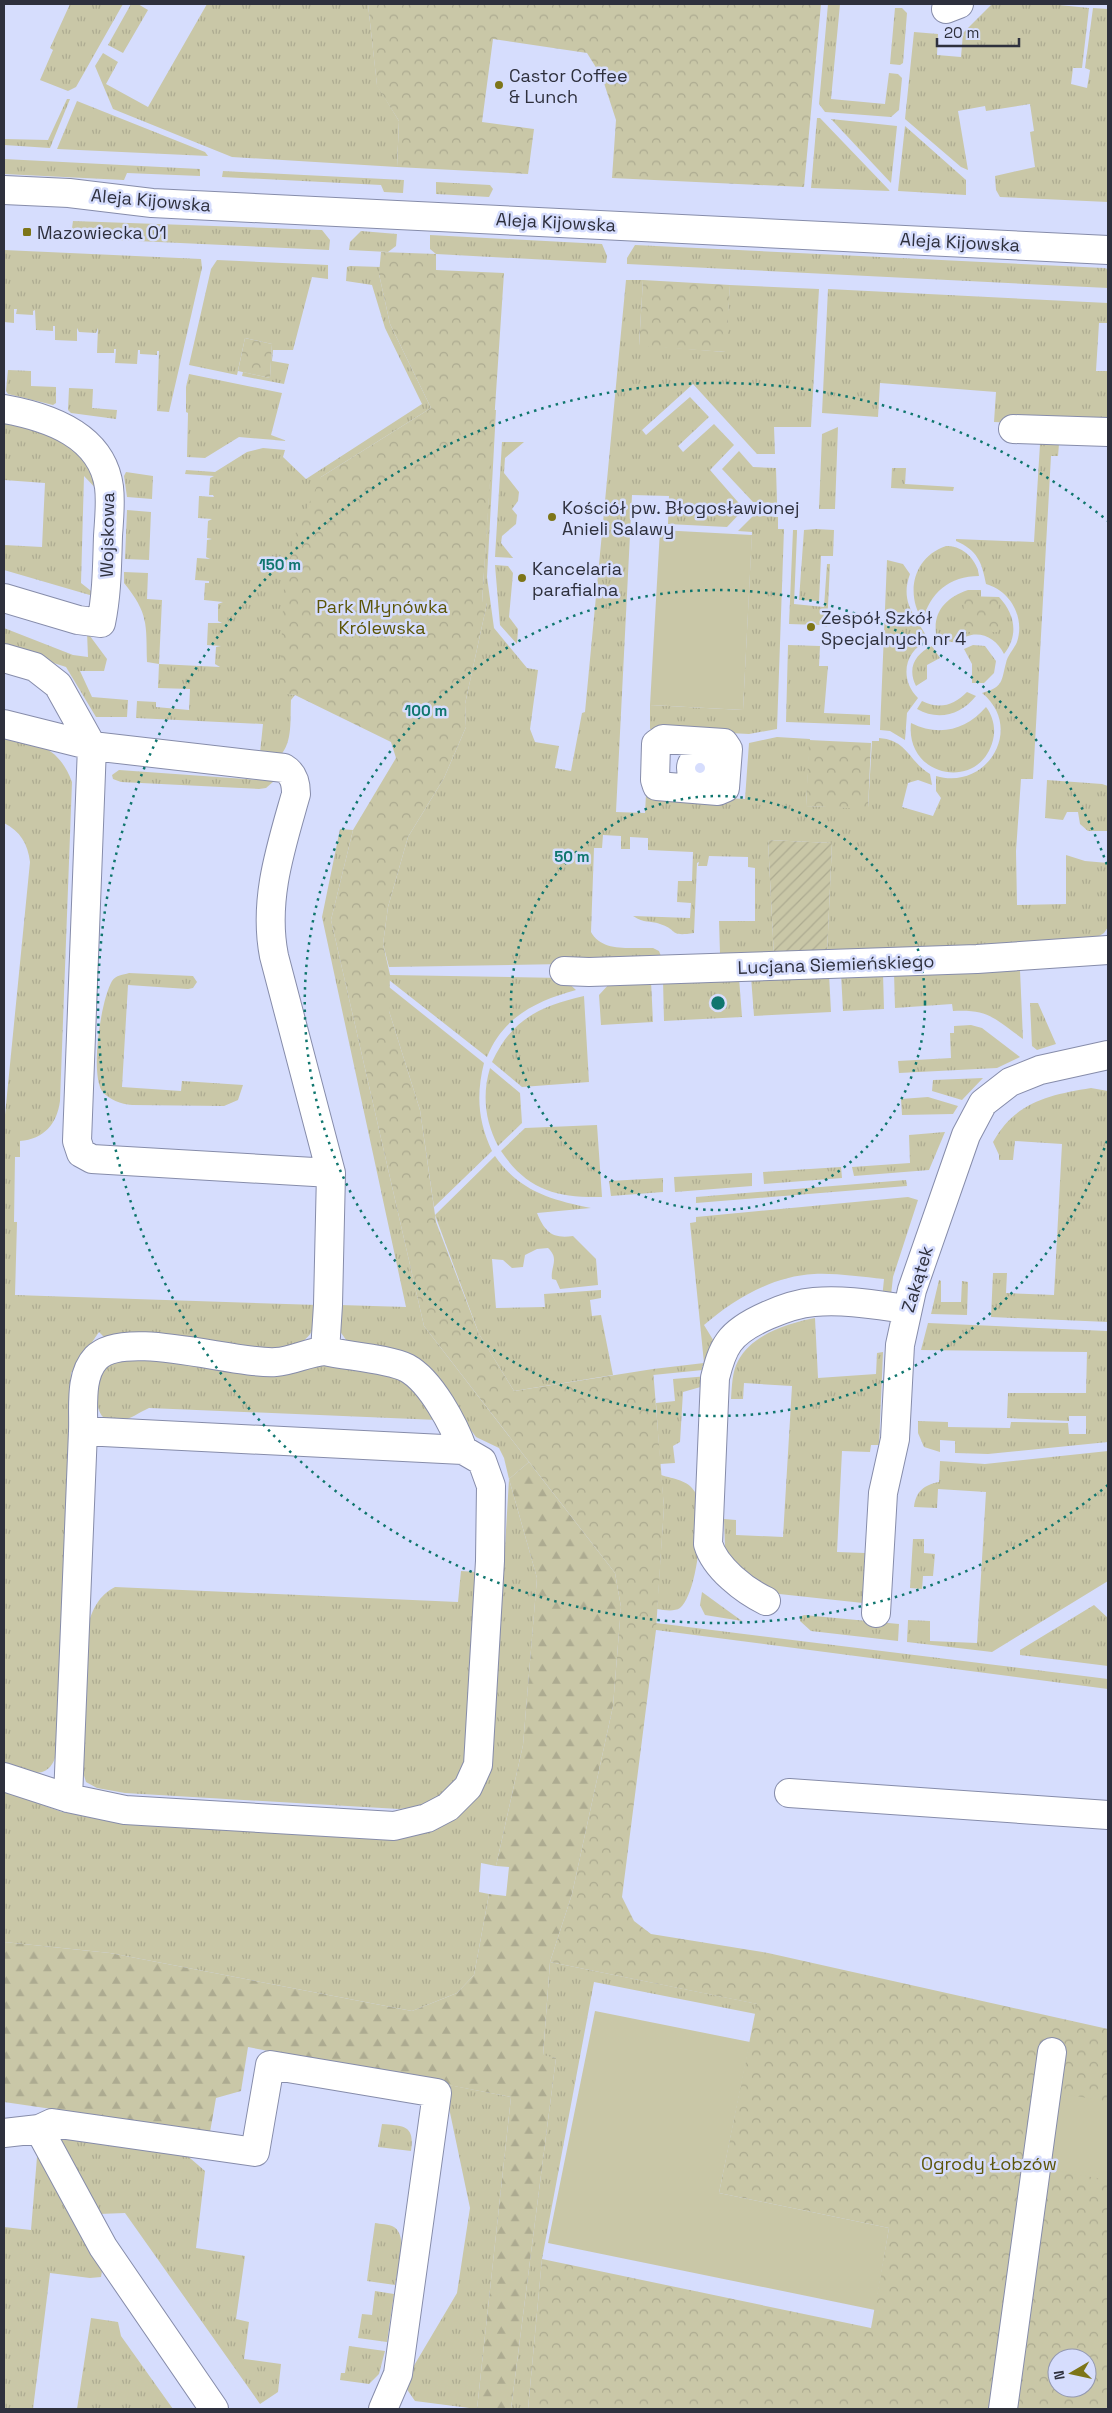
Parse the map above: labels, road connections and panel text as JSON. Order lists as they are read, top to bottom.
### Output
{
  "streets": {
    "street": [
      "Aleja Kijowska",
      "Wojskowa",
      "Lucjana Siemieńskiego",
      "Zakątek"
    ]
  },
  "parks": ["Park Młynówka Królewska", "Ogrody Łobzów"],
  "places": {
    "other": [
      "Castor Coffee & Lunch",
      "Kościół pw. Błogosławionej Anieli Salawy",
      "Kancelaria parafialna",
      "Zespół Szkół Specjalnych nr 4"
    ],
    "transit": ["Mazowiecka 01"]
  },
  "scale_bar": "20 m",
  "north": "left",
  "rings": ["150 m", "100 m", "50 m"]
}
